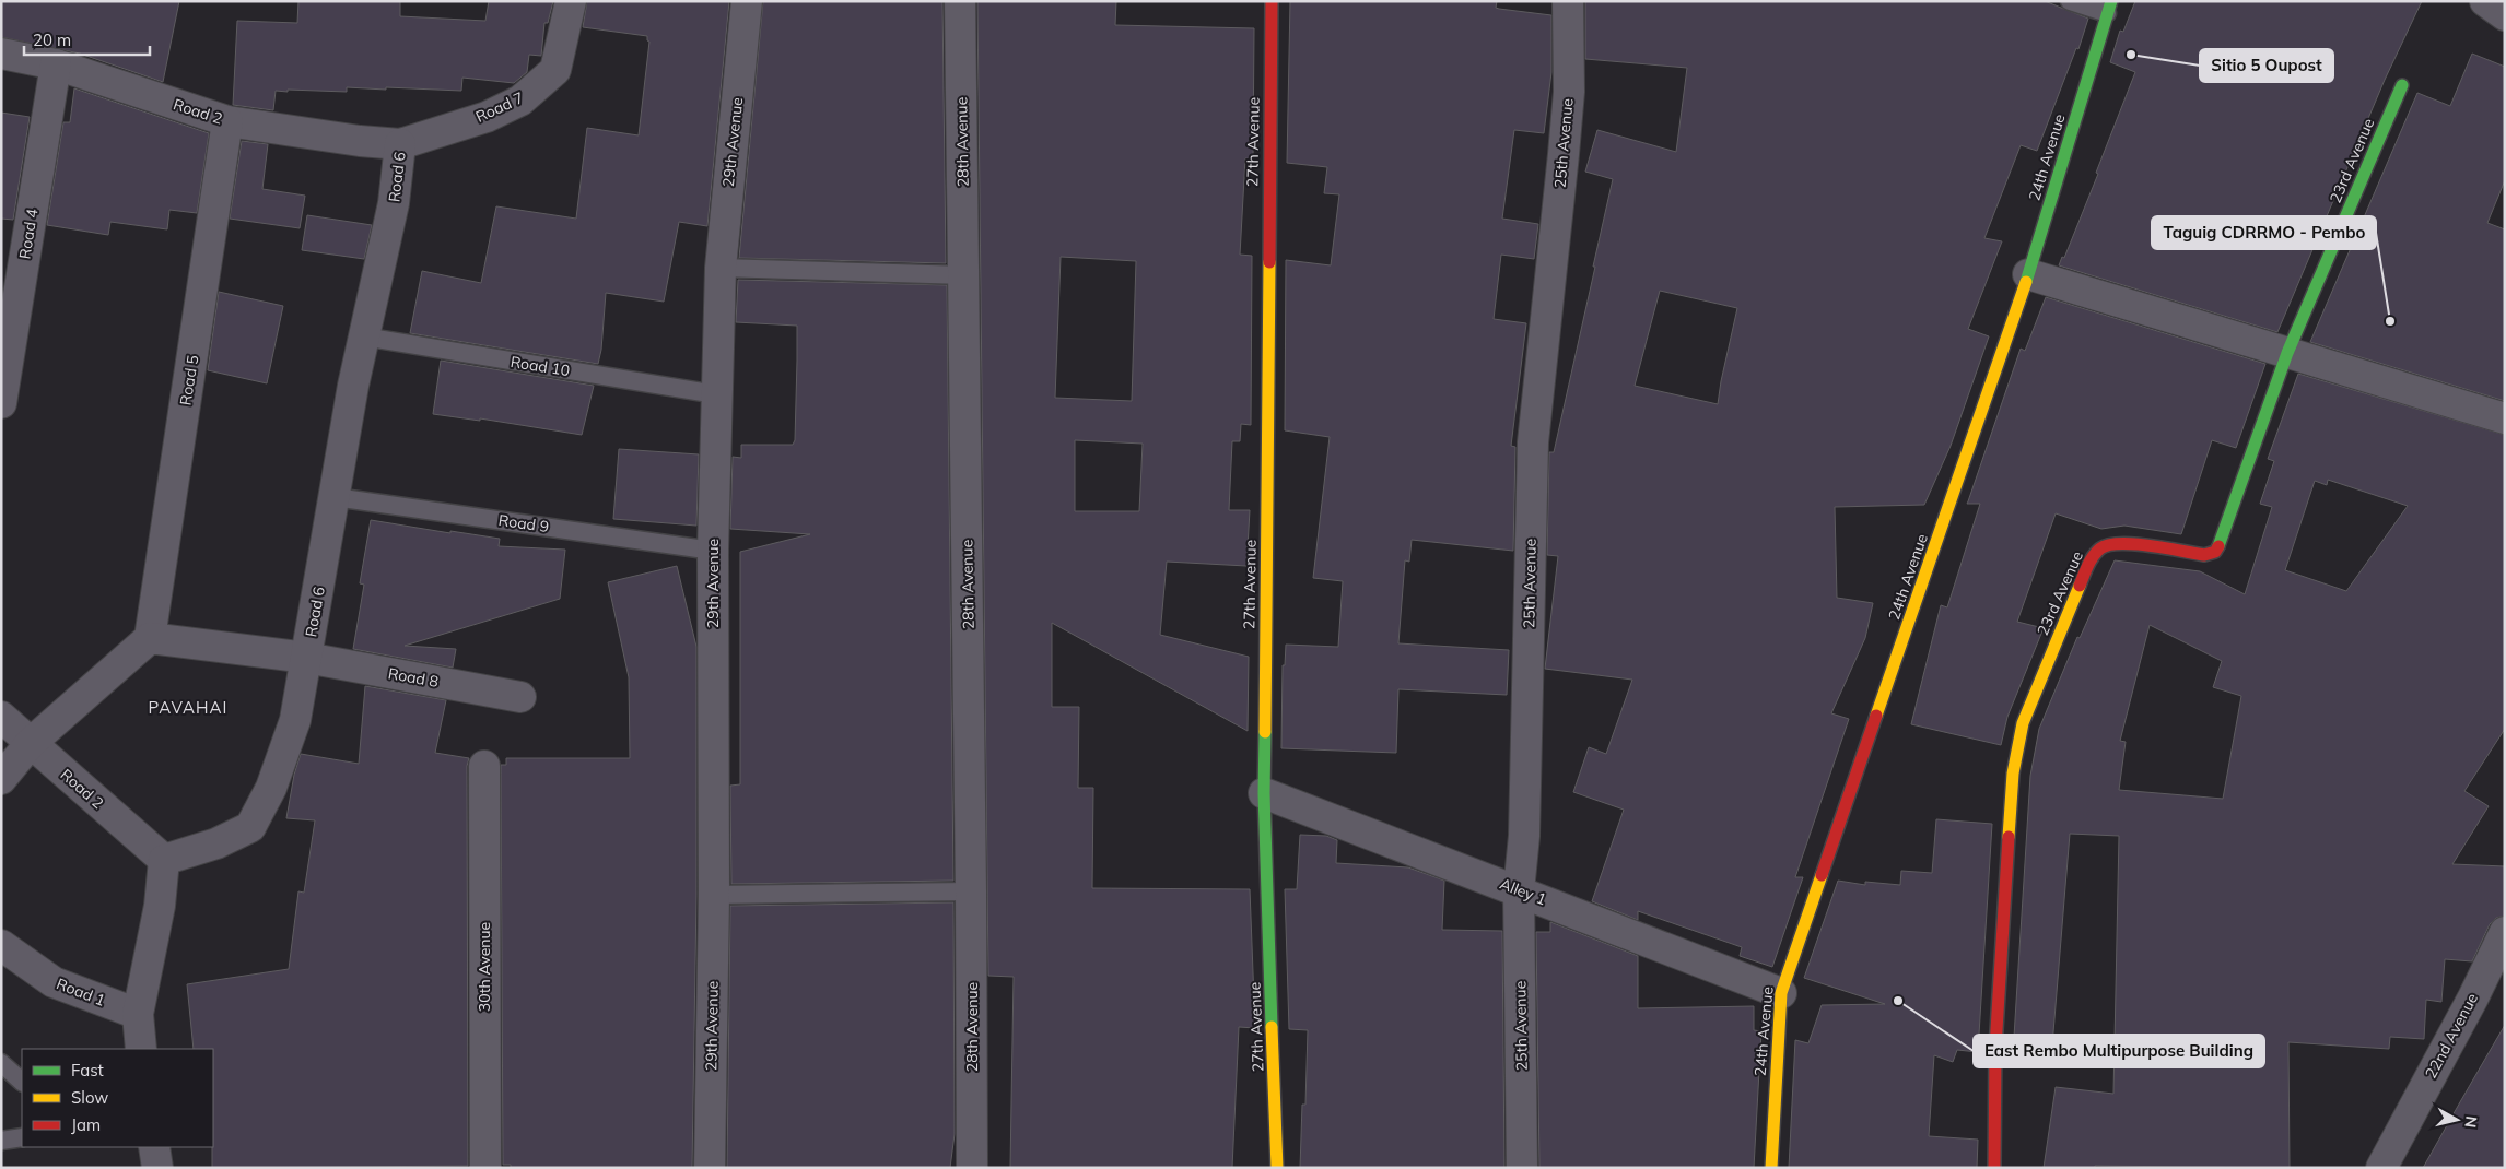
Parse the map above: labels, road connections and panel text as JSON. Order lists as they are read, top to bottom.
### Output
{
  "streets": {
    "street": [
      "Road 7",
      "Road 2",
      "29th Avenue",
      "28th Avenue",
      "27th Avenue",
      "25th Avenue",
      "24th Avenue",
      "23rd Avenue",
      "Road 6",
      "Road 4",
      "Road 5",
      "Road 8",
      "Alley 1",
      "30th Avenue",
      "Road 1",
      "22nd Avenue"
    ],
    "lane": ["Road 10", "Road 9"]
  },
  "crossings": [
    ["Road 7", "Road 2"],
    ["Road 7", "Road 6"],
    ["Road 2", "Road 6"],
    ["Road 2", "Road 4"],
    ["Road 2", "Road 5"],
    ["29th Avenue", "Road 10"],
    ["29th Avenue", "Road 9"],
    ["27th Avenue", "Alley 1"],
    ["25th Avenue", "Alley 1"],
    ["24th Avenue", "Alley 1"],
    ["Road 6", "Road 10"],
    ["Road 6", "Road 9"],
    ["Road 6", "Road 8"]
  ],
  "districts": ["PAVAHAI"],
  "places": ["Sitio 5 Oupost", "Taguig CDRRMO - Pembo", "East Rembo Multipurpose Building"],
  "legend": ["Fast", "Slow", "Jam"],
  "scale_bar": "20 m",
  "north": "right"
}
